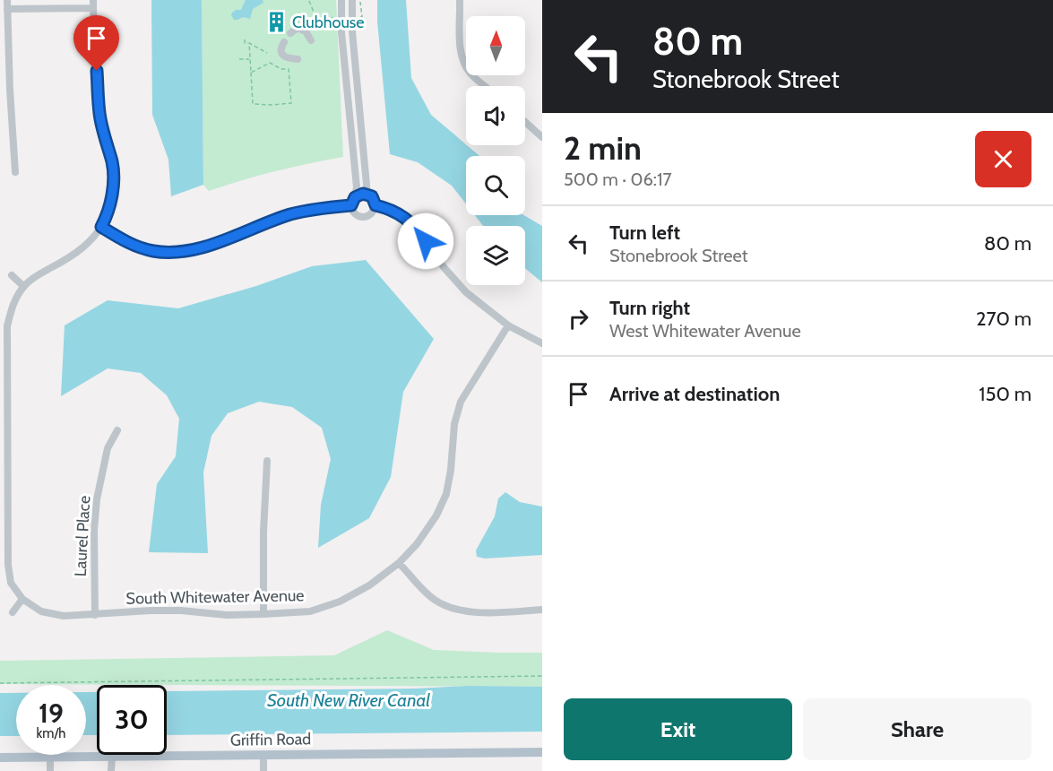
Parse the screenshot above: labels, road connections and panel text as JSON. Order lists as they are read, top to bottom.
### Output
{
  "streets": {
    "main road": ["Griffin Road"],
    "street": ["Laurel Place", "South Whitewater Avenue"]
  },
  "crossings": [
    ["Laurel Place", "South Whitewater Avenue"]
  ],
  "water": ["South New River Canal"],
  "places": {
    "building": ["Clubhouse"]
  },
  "north": "top",
  "page": {
    "turn": ["80 m", "Stonebrook Street"],
    "heading": ["2 min", "500 m · 06:17"],
    "list": [
      {
        "name": "Turn left",
        "note": "Stonebrook Street",
        "value": "80 m"
      },
      {
        "name": "Turn right",
        "note": "West Whitewater Avenue",
        "value": "270 m"
      },
      {
        "name": "Arrive at destination",
        "value": "150 m"
      }
    ],
    "speed": "19 km/h",
    "limit": "30",
    "buttons": ["Exit", "Share"]
  }
}
